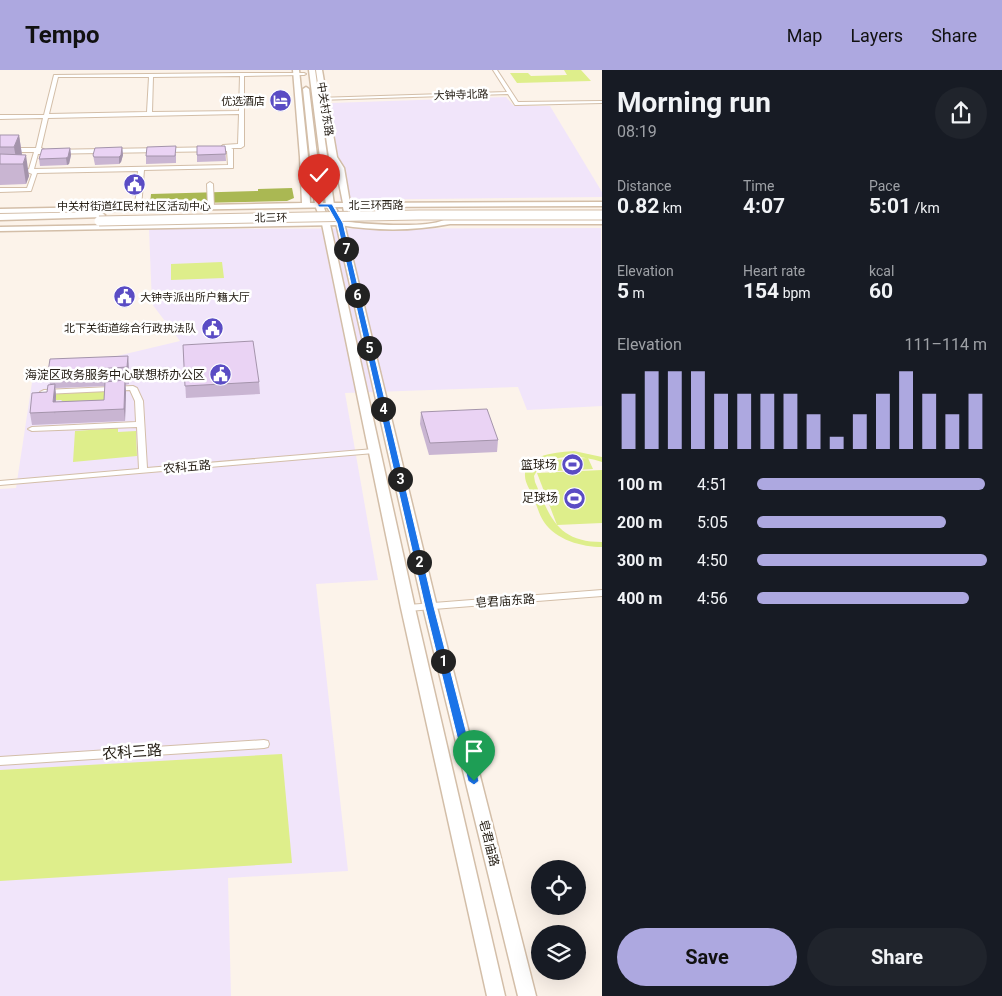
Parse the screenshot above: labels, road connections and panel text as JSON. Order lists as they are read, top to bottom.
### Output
{
  "streets": {
    "highway": ["北三环"],
    "main road": ["中关村东路", "皂君庙路"],
    "street": [
      "大钟寺北路",
      "北三环西路",
      "农科五路",
      "皂君庙东路",
      "农科三路"
    ]
  },
  "crossings": [
    ["大钟寺北路", "中关村东路"],
    ["中关村东路", "北三环西路"],
    ["中关村东路", "皂君庙路"],
    ["皂君庙东路", "皂君庙路"]
  ],
  "places": {
    "hotel": ["优选酒店"],
    "public building": [
      "中关村街道红民村社区活动中心",
      "大钟寺派出所户籍大厅",
      "北下关街道综合行政执法队",
      "海淀区政务服务中心联想桥办公区"
    ],
    "sports": ["篮球场", "足球场"]
  },
  "page": {
    "header": "Tempo",
    "nav": ["Map", "Layers", "Share"],
    "heading": ["Morning run", "08:19"],
    "stats": [
      ["Distance", "0.82 km"],
      ["Time", "4:07"],
      ["Pace", "5:01 /km"],
      ["Elevation", "5 m"],
      ["Heart rate", "154 bpm"],
      ["kcal", "60"]
    ],
    "pins": [
      "7",
      "6",
      "5",
      "4",
      "3",
      "2",
      "1"
    ],
    "chart": ["Elevation", "111–114 m"],
    "list": [
      {
        "name": "100 m",
        "note": "4:51"
      },
      {
        "name": "200 m",
        "note": "5:05"
      },
      {
        "name": "300 m",
        "note": "4:50"
      },
      {
        "name": "400 m",
        "note": "4:56"
      }
    ],
    "buttons": ["Save", "Share"]
  }
}
